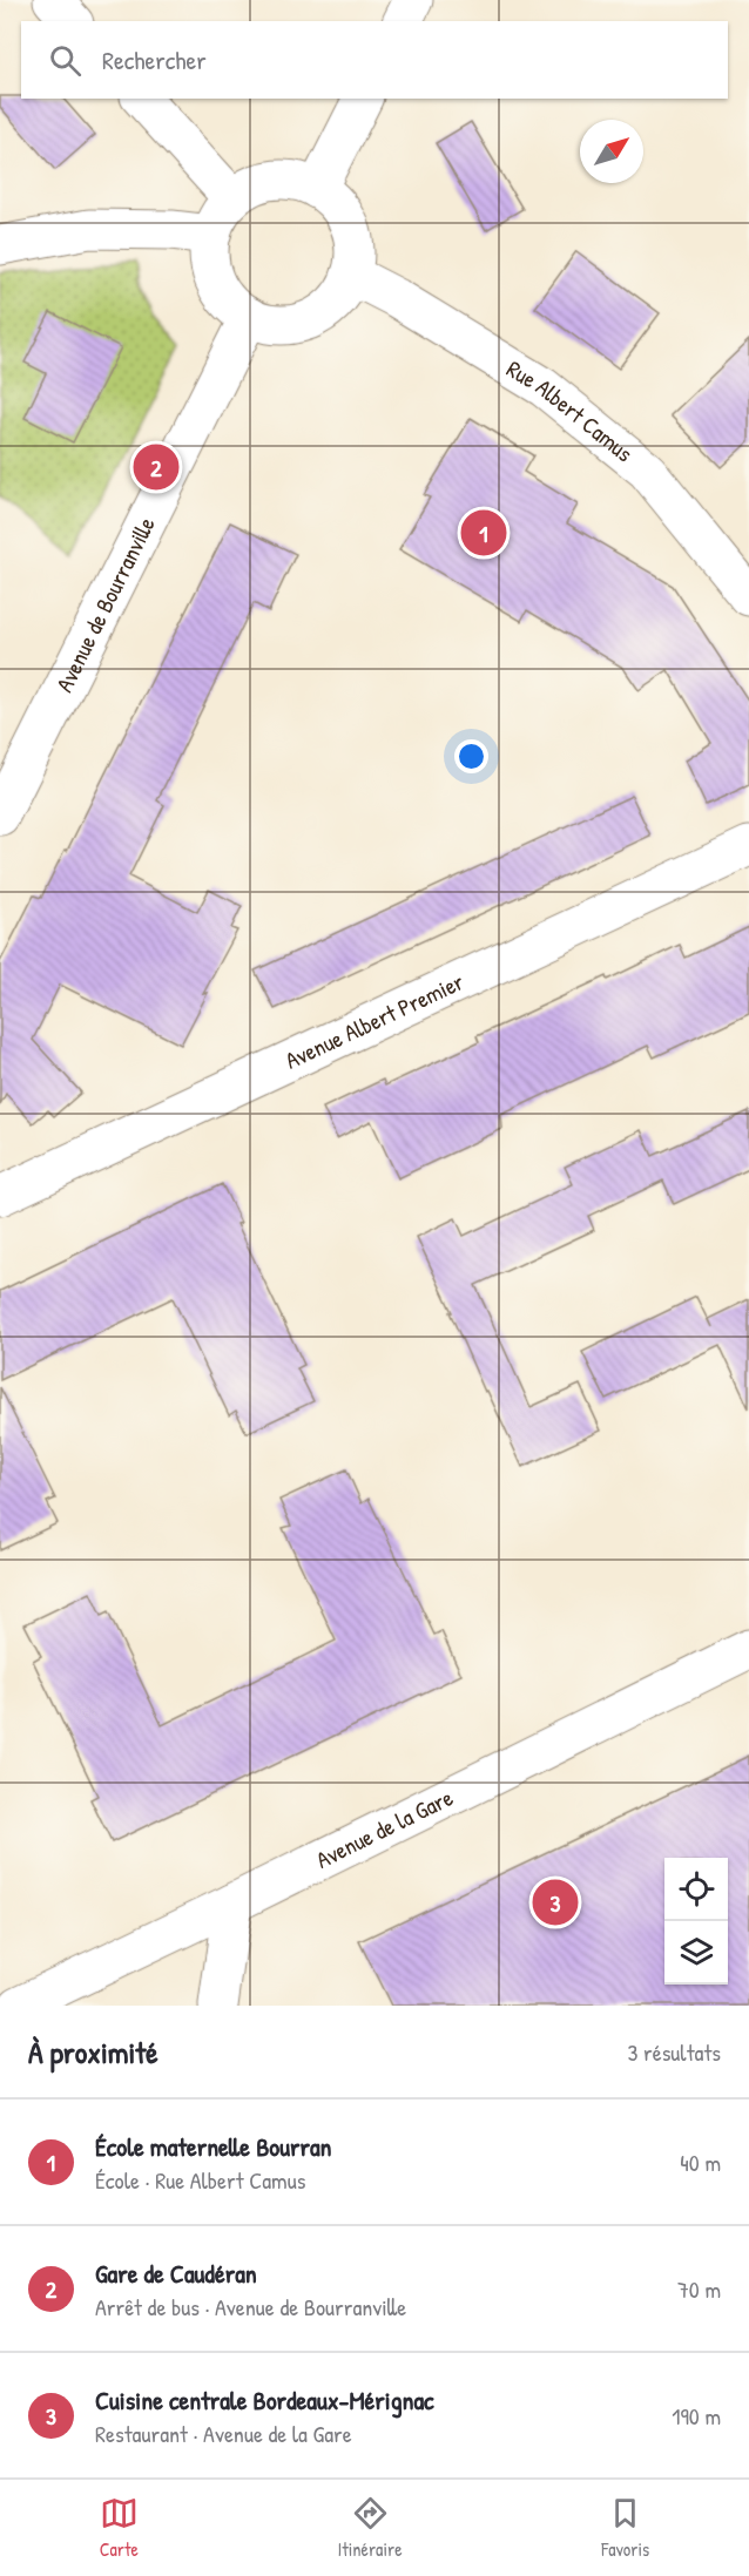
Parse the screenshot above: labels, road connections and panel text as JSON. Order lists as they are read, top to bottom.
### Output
{
  "streets": {
    "street": [
      "Rue Albert Camus",
      "Avenue de Bourranville",
      "Avenue Albert Premier",
      "Avenue de la Gare"
    ]
  },
  "crossings": [
    ["Rue Albert Camus", "Avenue de Bourranville"]
  ],
  "north": "top right",
  "page": {
    "search": "Rechercher",
    "pins": ["2", "1", "3"],
    "heading": ["À proximité", "3 résultats"],
    "list": [
      {
        "mark": "1",
        "name": "École maternelle Bourran",
        "note": "École · Rue Albert Camus",
        "value": "40 m"
      },
      {
        "mark": "2",
        "name": "Gare de Caudéran",
        "note": "Arrêt de bus · Avenue de Bourranville",
        "value": "70 m"
      },
      {
        "mark": "3",
        "name": "Cuisine centrale Bordeaux-Mérignac",
        "note": "Restaurant · Avenue de la Gare",
        "value": "190 m"
      }
    ],
    "nav": ["Carte", "Itinéraire", "Favoris"]
  }
}
